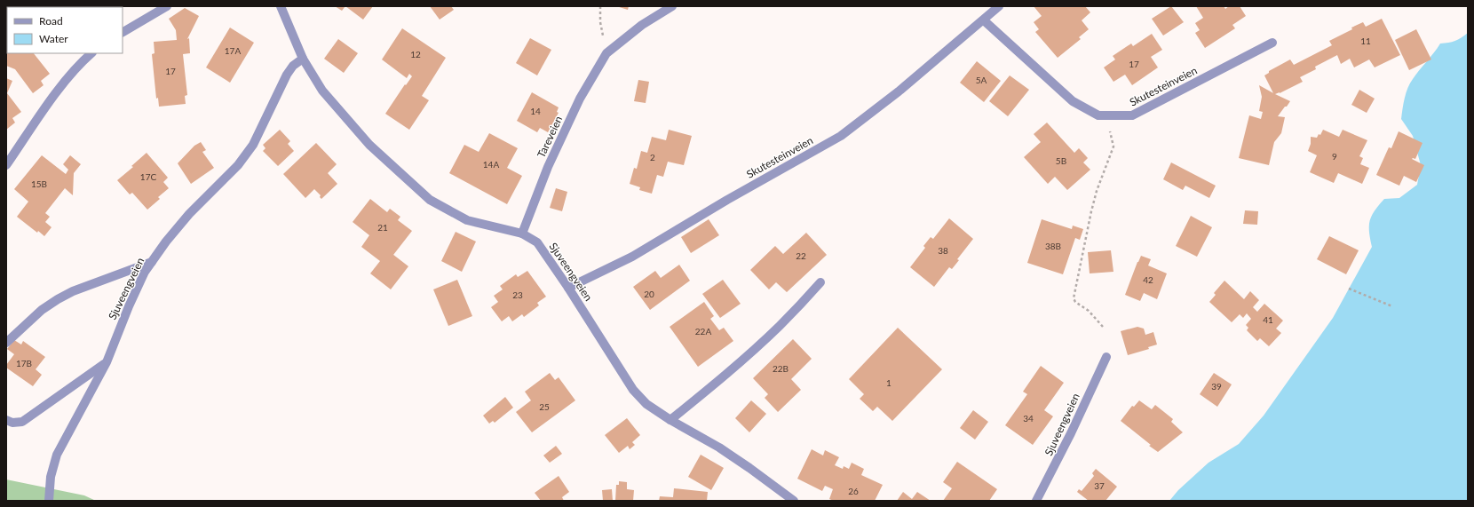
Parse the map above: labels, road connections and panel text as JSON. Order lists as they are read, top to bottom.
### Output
{
  "streets": {
    "street": ["Skutesteinveien", "Tareveien", "Sjuveengveien"]
  },
  "crossings": [
    ["Skutesteinveien", "Sjuveengveien"],
    ["Tareveien", "Sjuveengveien"]
  ],
  "house_numbers": [
    "11",
    "17A",
    "12",
    "17",
    "17",
    "5A",
    "14",
    "9",
    "2",
    "5B",
    "14A",
    "17C",
    "15B",
    "21",
    "38B",
    "38",
    "22",
    "42",
    "20",
    "23",
    "41",
    "22A",
    "17B",
    "22B",
    "1",
    "39",
    "25",
    "34",
    "37",
    "26"
  ],
  "legend": ["Road", "Water"]
}
